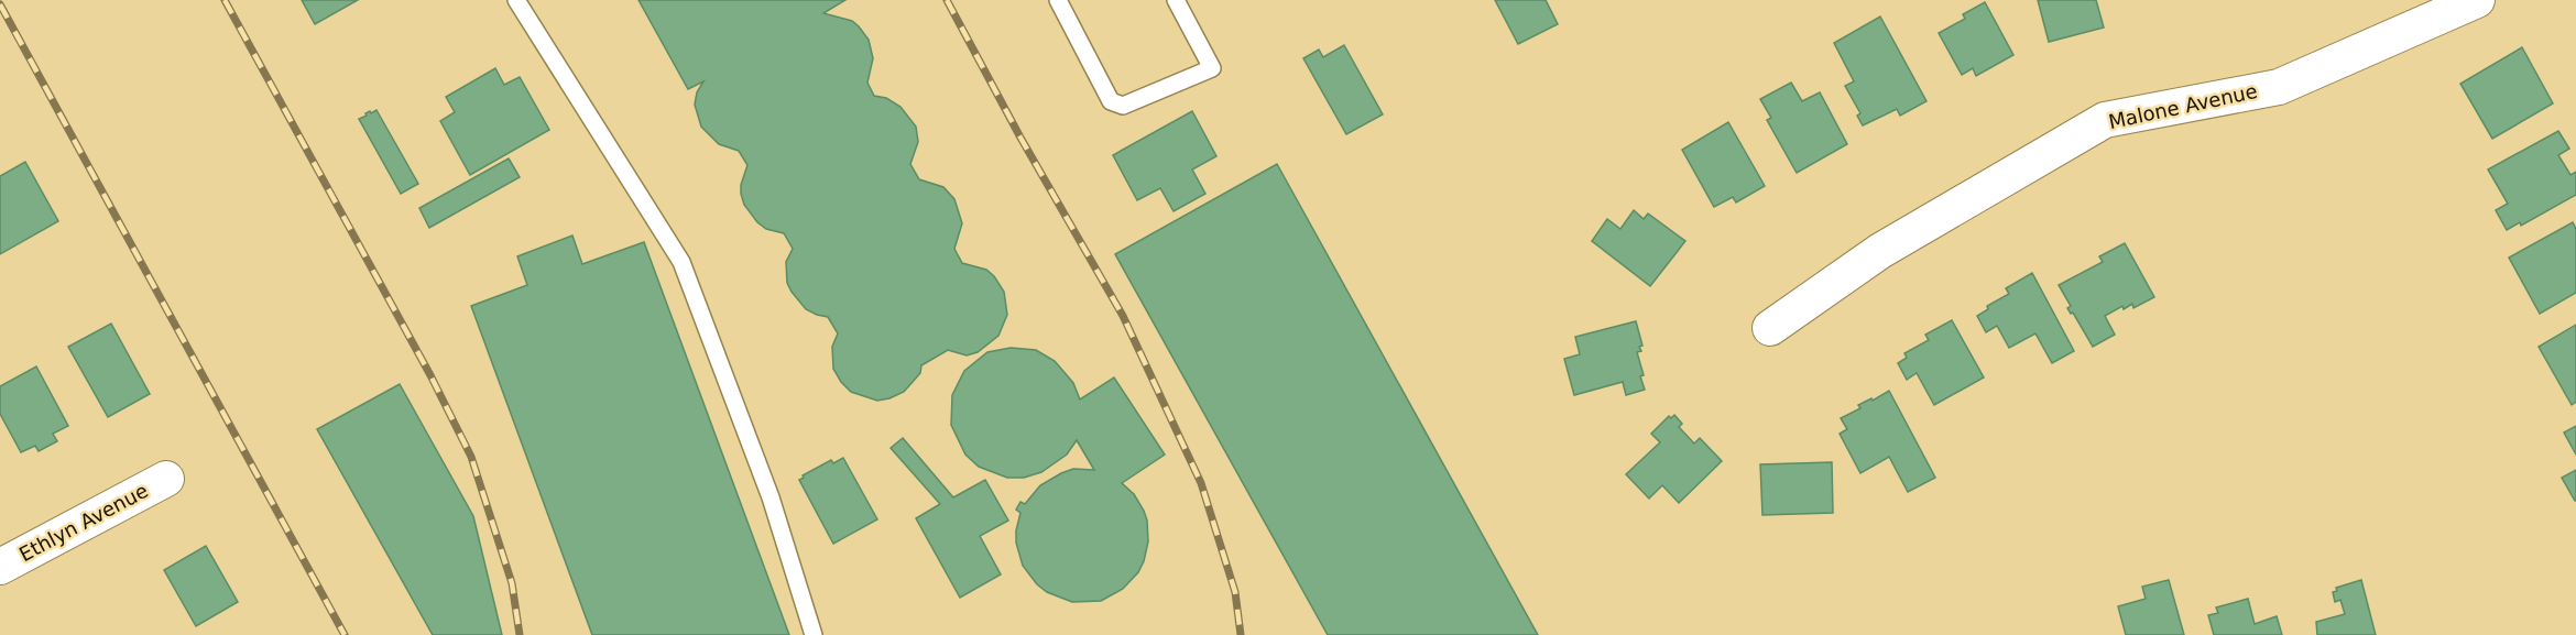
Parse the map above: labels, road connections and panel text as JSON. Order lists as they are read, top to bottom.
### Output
{
  "streets": {
    "street": ["Malone Avenue", "Ethlyn Avenue"]
  }
}
